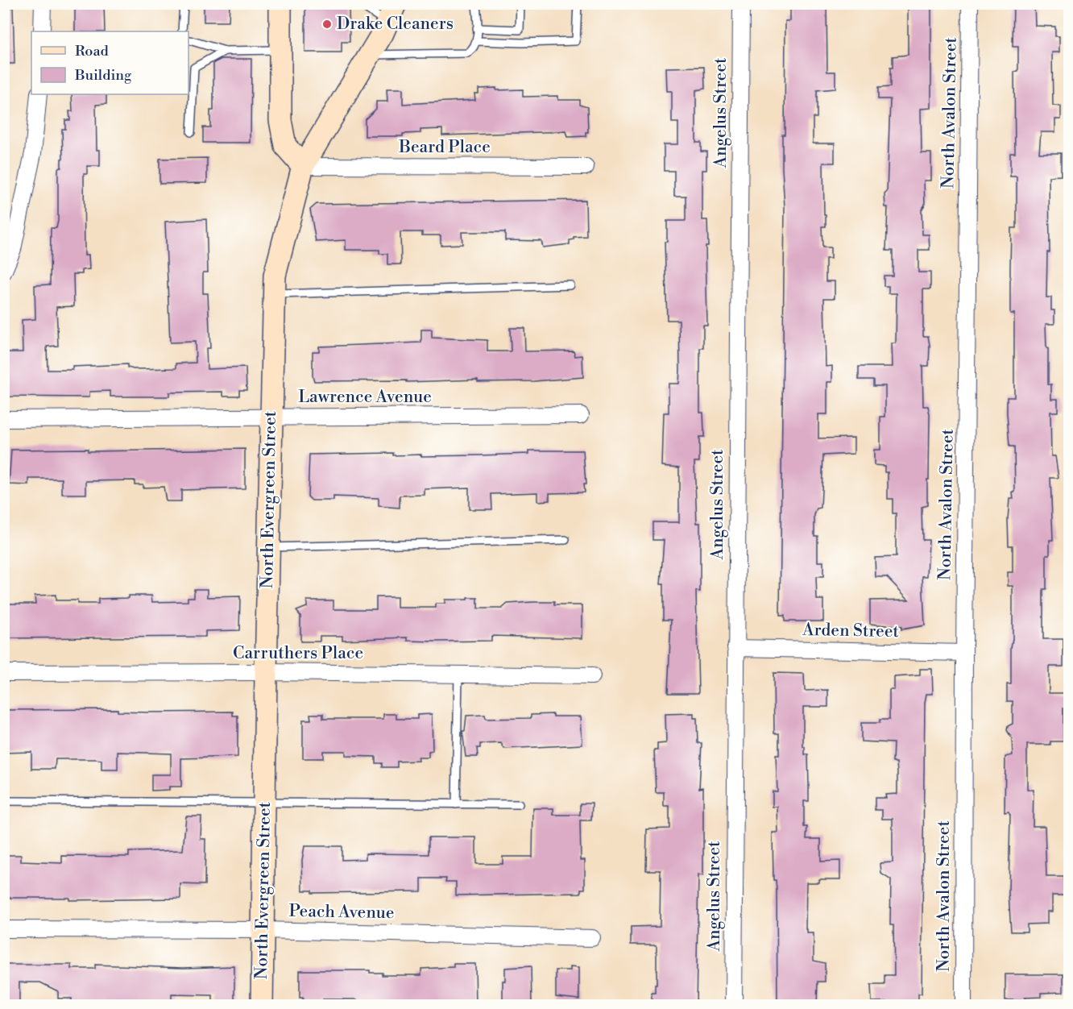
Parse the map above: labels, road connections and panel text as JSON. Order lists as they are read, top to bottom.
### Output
{
  "streets": {
    "street": [
      "Angelus Street",
      "North Avalon Street",
      "Beard Place",
      "Lawrence Avenue",
      "North Evergreen Street",
      "Arden Street",
      "Carruthers Place",
      "Peach Avenue"
    ]
  },
  "crossings": [
    ["Angelus Street", "Arden Street"],
    ["North Avalon Street", "Arden Street"],
    ["Beard Place", "North Evergreen Street"],
    ["Lawrence Avenue", "North Evergreen Street"],
    ["North Evergreen Street", "Carruthers Place"],
    ["North Evergreen Street", "Peach Avenue"]
  ],
  "places": ["Drake Cleaners"],
  "legend": ["Road", "Building"]
}
